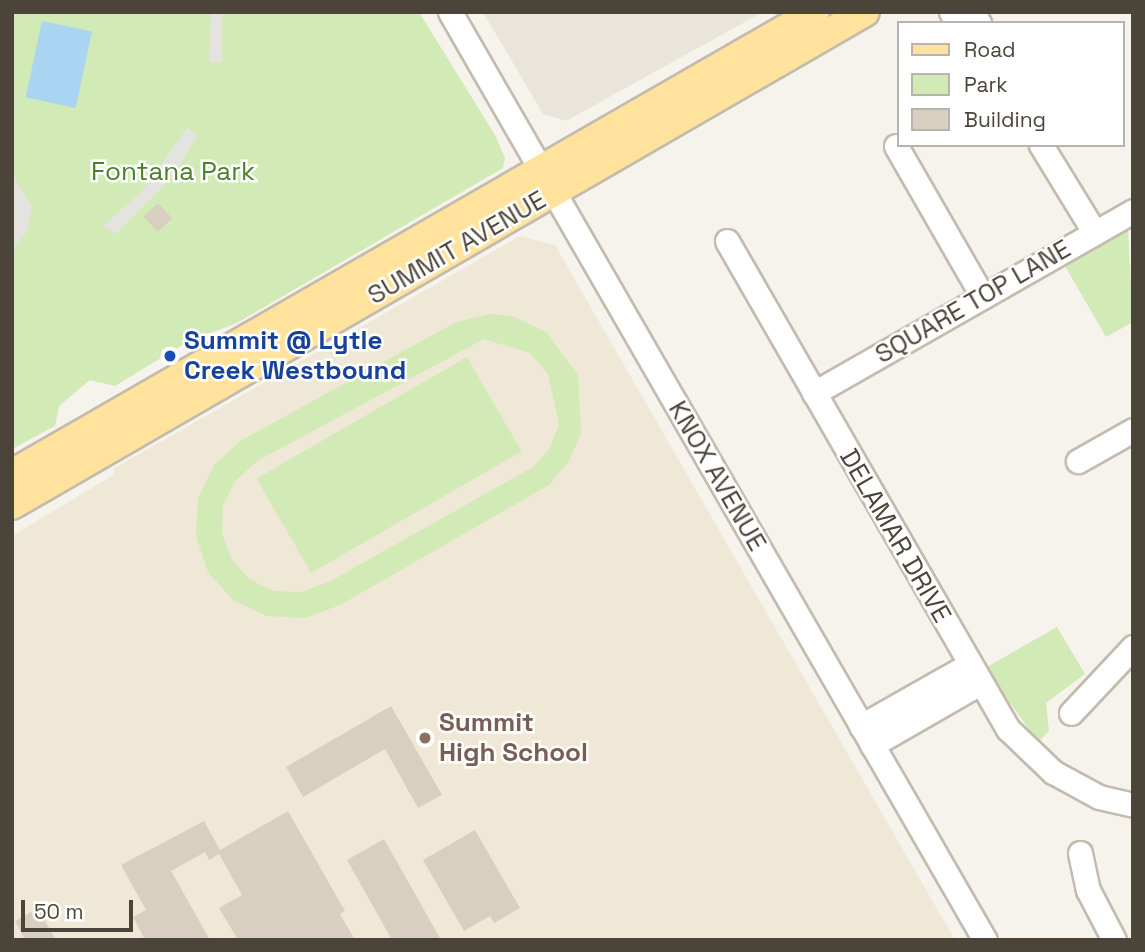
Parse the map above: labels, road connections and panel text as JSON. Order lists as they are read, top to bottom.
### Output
{
  "streets": {
    "main road": ["SUMMIT AVENUE"],
    "street": ["SQUARE TOP LANE", "KNOX AVENUE", "DELAMAR DRIVE"]
  },
  "crossings": [
    ["SUMMIT AVENUE", "KNOX AVENUE"],
    ["SQUARE TOP LANE", "DELAMAR DRIVE"]
  ],
  "parks": ["Fontana Park"],
  "places": ["Summit @ Lytle Creek Westbound", "Summit High School"],
  "legend": ["Road", "Park", "Building"],
  "scale_bar": "50 m"
}
